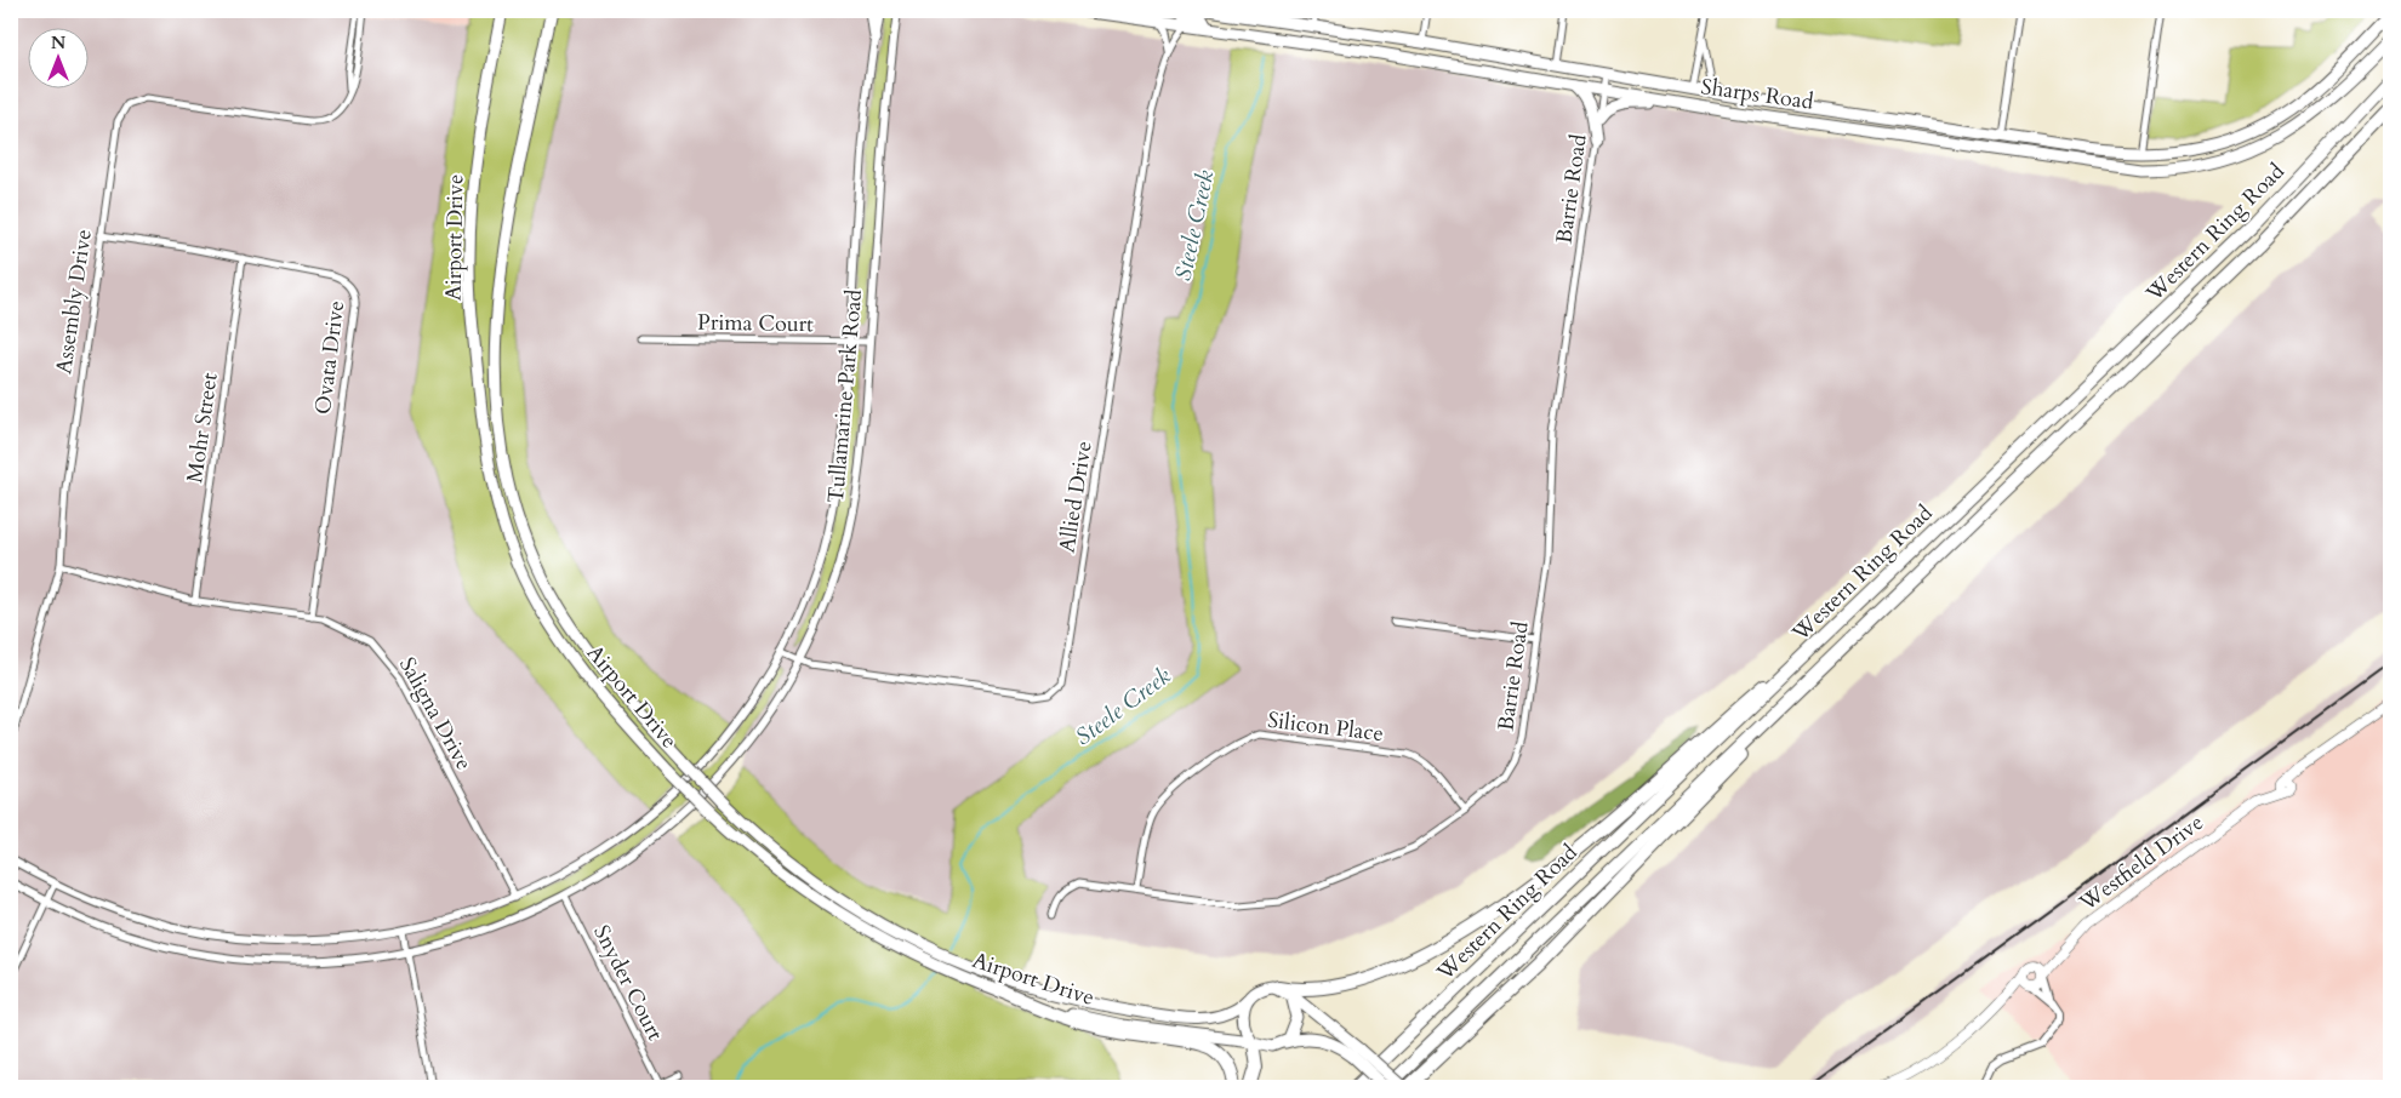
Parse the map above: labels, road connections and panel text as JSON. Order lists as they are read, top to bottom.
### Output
{
  "streets": {
    "highway": ["Western Ring Road"],
    "main road": ["Sharps Road", "Airport Drive", "Westfield Drive"],
    "street": [
      "Barrie Road",
      "Assembly Drive",
      "Prima Court",
      "Ovata Drive",
      "Tullamarine Park Road",
      "Mohr Street",
      "Allied Drive",
      "Saligna Drive",
      "Silicon Place",
      "Snyder Court"
    ]
  },
  "crossings": [
    ["Sharps Road", "Barrie Road"],
    ["Sharps Road", "Allied Drive"],
    ["Barrie Road", "Silicon Place"],
    ["Assembly Drive", "Ovata Drive"],
    ["Assembly Drive", "Saligna Drive"],
    ["Prima Court", "Tullamarine Park Road"],
    ["Ovata Drive", "Mohr Street"],
    ["Ovata Drive", "Saligna Drive"],
    ["Tullamarine Park Road", "Allied Drive"],
    ["Tullamarine Park Road", "Saligna Drive"],
    ["Tullamarine Park Road", "Snyder Court"],
    ["Mohr Street", "Saligna Drive"]
  ],
  "water": ["Steele Creek"],
  "north": "top"
}
